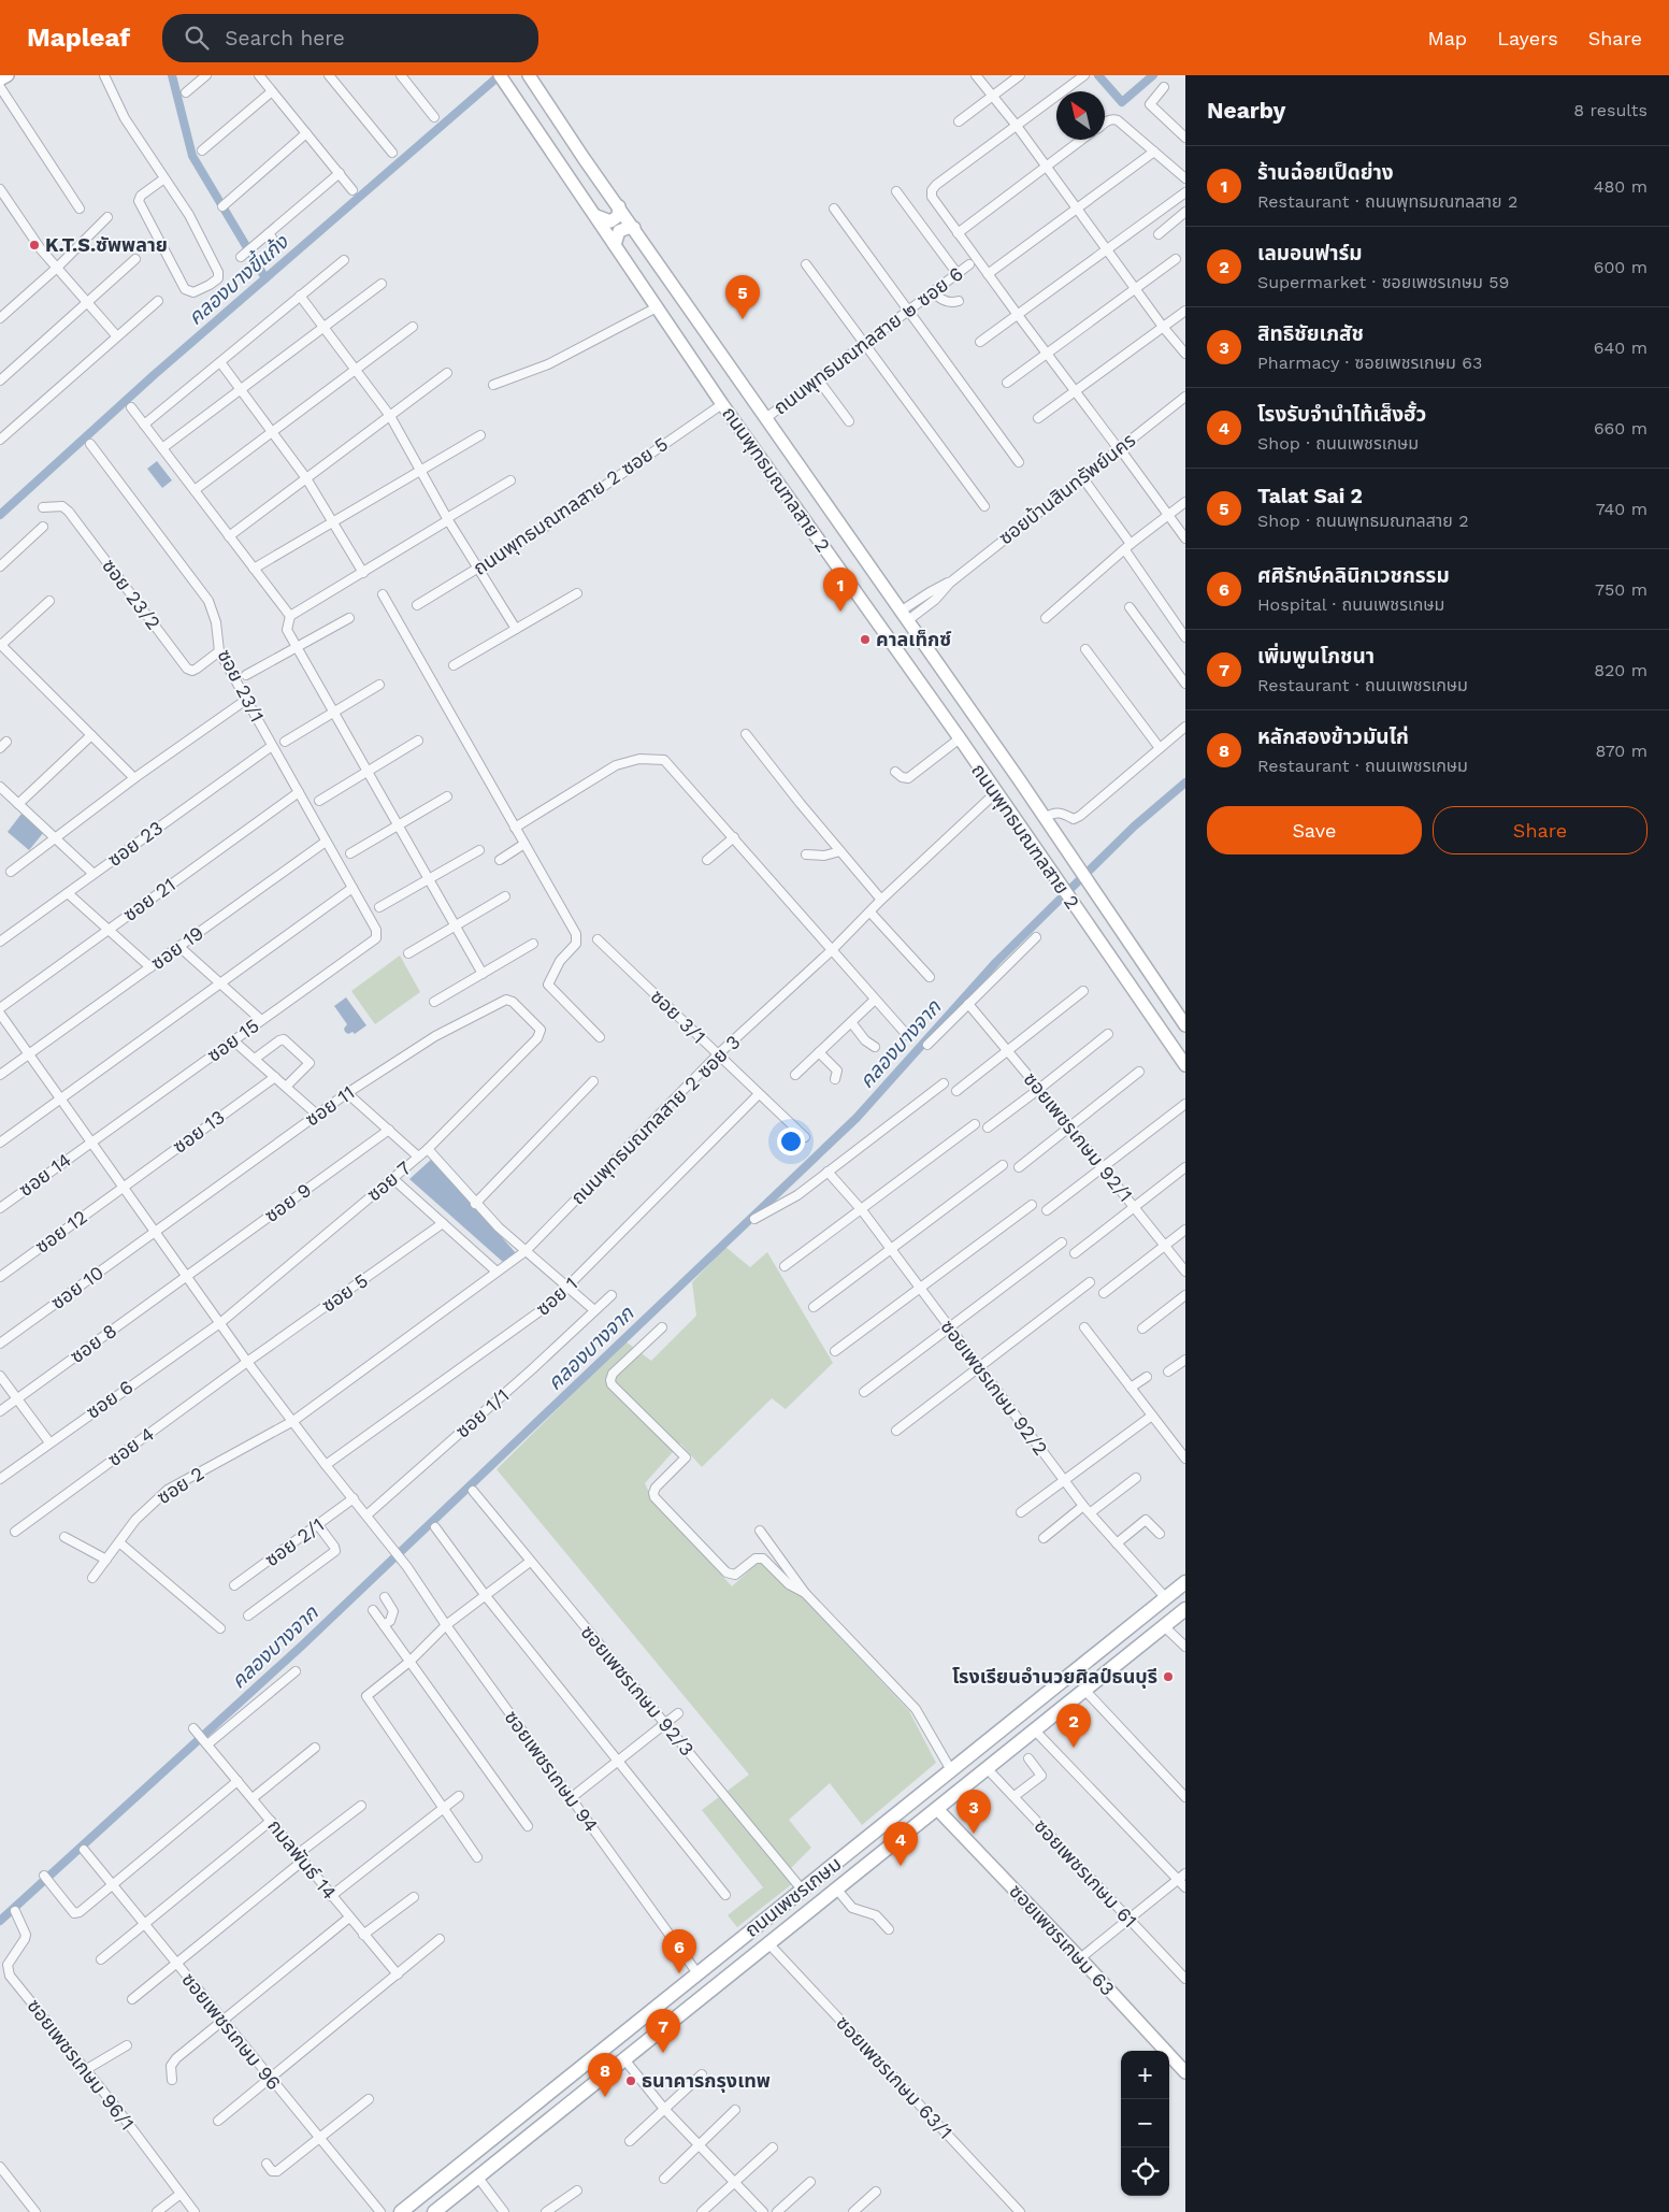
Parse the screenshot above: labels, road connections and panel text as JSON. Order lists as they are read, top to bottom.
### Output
{
  "streets": {
    "main road": ["ถนนพุทธมณฑลสาย 2", "ถนนเพชรเกษม", "ซอยเพชรเกษม 63"],
    "street": [
      "ถนนพุทธมณฑลสาย ๒ ซอย 6",
      "ซอยบ้านสินทรัพย์นคร",
      "ถนนพุทธมณฑลสาย 2 ซอย 5",
      "ซอย 23/2",
      "ซอย 23/1",
      "ซอย 23",
      "ซอย 21",
      "ซอย 19",
      "ซอย 3/1",
      "ซอย 15",
      "ซอย 11",
      "ถนนพุทธมณฑลสาย 2 ซอย 3",
      "ซอย 13",
      "ซอยเพชรเกษม 92/1",
      "ซอย 14",
      "ซอย 7",
      "ซอย 9",
      "ซอย 12",
      "ซอย 10",
      "ซอย 5",
      "ซอย 1",
      "ซอย 8",
      "ซอยเพชรเกษม 92/2",
      "ซอย 6",
      "ซอย 1/1",
      "ซอย 4",
      "ซอย 2",
      "ซอย 2/1",
      "ซอยเพชรเกษม 92/3",
      "ซอยเพชรเกษม 94",
      "กมลพันธ์ 14",
      "ซอยเพชรเกษม 61",
      "ซอยเพชรเกษม 96",
      "ซอยเพชรเกษม 96/1",
      "ซอยเพชรเกษม 63/1"
    ]
  },
  "crossings": [
    ["ถนนพุทธมณฑลสาย ๒ ซอย 6", "ถนนพุทธมณฑลสาย 2"],
    ["ถนนพุทธมณฑลสาย 2", "ซอยบ้านสินทรัพย์นคร"],
    ["ถนนพุทธมณฑลสาย 2", "ถนนพุทธมณฑลสาย 2 ซอย 5"],
    ["ถนนพุทธมณฑลสาย 2", "ถนนพุทธมณฑลสาย 2 ซอย 3"],
    ["ซอย 23/2", "ซอย 23/1"],
    ["ซอย 23/1", "ซอย 23"],
    ["ซอย 23/1", "ซอย 21"],
    ["ซอย 23/1", "ซอย 19"],
    ["ซอย 23/1", "ซอย 15"],
    ["ซอย 19", "ซอยเพชรเกษม 94"],
    ["ซอย 3/1", "ถนนพุทธมณฑลสาย 2 ซอย 3"],
    ["ซอย 3/1", "ซอย 1"],
    ["ซอย 15", "ซอย 14"],
    ["ซอย 15", "ซอยเพชรเกษม 94"],
    ["ซอย 11", "ซอย 7"],
    ["ซอย 11", "ซอย 10"],
    ["ซอย 11", "ซอยเพชรเกษม 94"],
    ["ถนนพุทธมณฑลสาย 2 ซอย 3", "ซอย 2"],
    ["ถนนพุทธมณฑลสาย 2 ซอย 3", "ซอยเพชรเกษม 94"],
    ["ซอย 13", "ซอย 12"],
    ["ซอย 13", "ซอยเพชรเกษม 94"],
    ["ซอย 14", "ซอยเพชรเกษม 94"],
    ["ซอย 7", "ซอย 6"],
    ["ซอย 7", "ซอยเพชรเกษม 94"],
    ["ซอย 9", "ซอย 8"],
    ["ซอย 9", "ซอยเพชรเกษม 94"],
    ["ซอย 12", "ซอยเพชรเกษม 94"],
    ["ซอย 10", "ซอยเพชรเกษม 94"],
    ["ซอย 5", "ซอย 4"],
    ["ซอย 5", "ซอยเพชรเกษม 94"],
    ["ซอย 1", "ซอยเพชรเกษม 94"],
    ["ซอย 8", "ซอยเพชรเกษม 94"],
    ["ซอยเพชรเกษม 92/2", "ถนนเพชรเกษม"],
    ["ซอย 6", "ซอยเพชรเกษม 94"],
    ["ซอย 1/1", "ซอยเพชรเกษม 94"],
    ["ซอย 4", "ซอยเพชรเกษม 94"],
    ["ซอย 2", "ซอยเพชรเกษม 94"],
    ["ซอย 2/1", "ซอยเพชรเกษม 94"],
    ["ซอยเพชรเกษม 92/3", "ถนนเพชรเกษม"],
    ["ซอยเพชรเกษม 94", "ถนนเพชรเกษม"],
    ["ซอยเพชรเกษม 61", "ถนนเพชรเกษม"],
    ["ถนนเพชรเกษม", "ซอยเพชรเกษม 63"],
    ["ถนนเพชรเกษม", "ซอยเพชรเกษม 63/1"]
  ],
  "water": ["คลองบางขี้แก้ง", "คลองบางจาก"],
  "places": [
    "K.T.S.ซัพพลาย",
    "คาลเท็กซ์",
    "โรงเรียนอำนวยศิลป์ธนบุรี",
    "ธนาคารกรุงเทพ"
  ],
  "north": "top left",
  "page": {
    "header": "Mapleaf",
    "search": "Search here",
    "nav": ["Map", "Layers", "Share"],
    "heading": ["Nearby", "8 results"],
    "list": [
      {
        "mark": "1",
        "name": "ร้านฉ๋อยเป็ดย่าง",
        "note": "Restaurant · ถนนพุทธมณฑลสาย 2",
        "value": "480 m"
      },
      {
        "mark": "2",
        "name": "เลมอนฟาร์ม",
        "note": "Supermarket · ซอยเพชรเกษม 59",
        "value": "600 m"
      },
      {
        "mark": "3",
        "name": "สิทธิชัยเภสัช",
        "note": "Pharmacy · ซอยเพชรเกษม 63",
        "value": "640 m"
      },
      {
        "mark": "4",
        "name": "โรงรับจำนำไท้เส็งฮั้ว",
        "note": "Shop · ถนนเพชรเกษม",
        "value": "660 m"
      },
      {
        "mark": "5",
        "name": "Talat Sai 2",
        "note": "Shop · ถนนพุทธมณฑลสาย 2",
        "value": "740 m"
      },
      {
        "mark": "6",
        "name": "ศศิรักษ์คลินิกเวชกรรม",
        "note": "Hospital · ถนนเพชรเกษม",
        "value": "750 m"
      },
      {
        "mark": "7",
        "name": "เพิ่มพูนโภชนา",
        "note": "Restaurant · ถนนเพชรเกษม",
        "value": "820 m"
      },
      {
        "mark": "8",
        "name": "หลักสองข้าวมันไก่",
        "note": "Restaurant · ถนนเพชรเกษม",
        "value": "870 m"
      }
    ],
    "pins": [
      "5",
      "1",
      "2",
      "3",
      "4",
      "6",
      "7",
      "8"
    ],
    "buttons": ["Save", "Share"],
    "map_buttons": ["+", "−"]
  }
}
